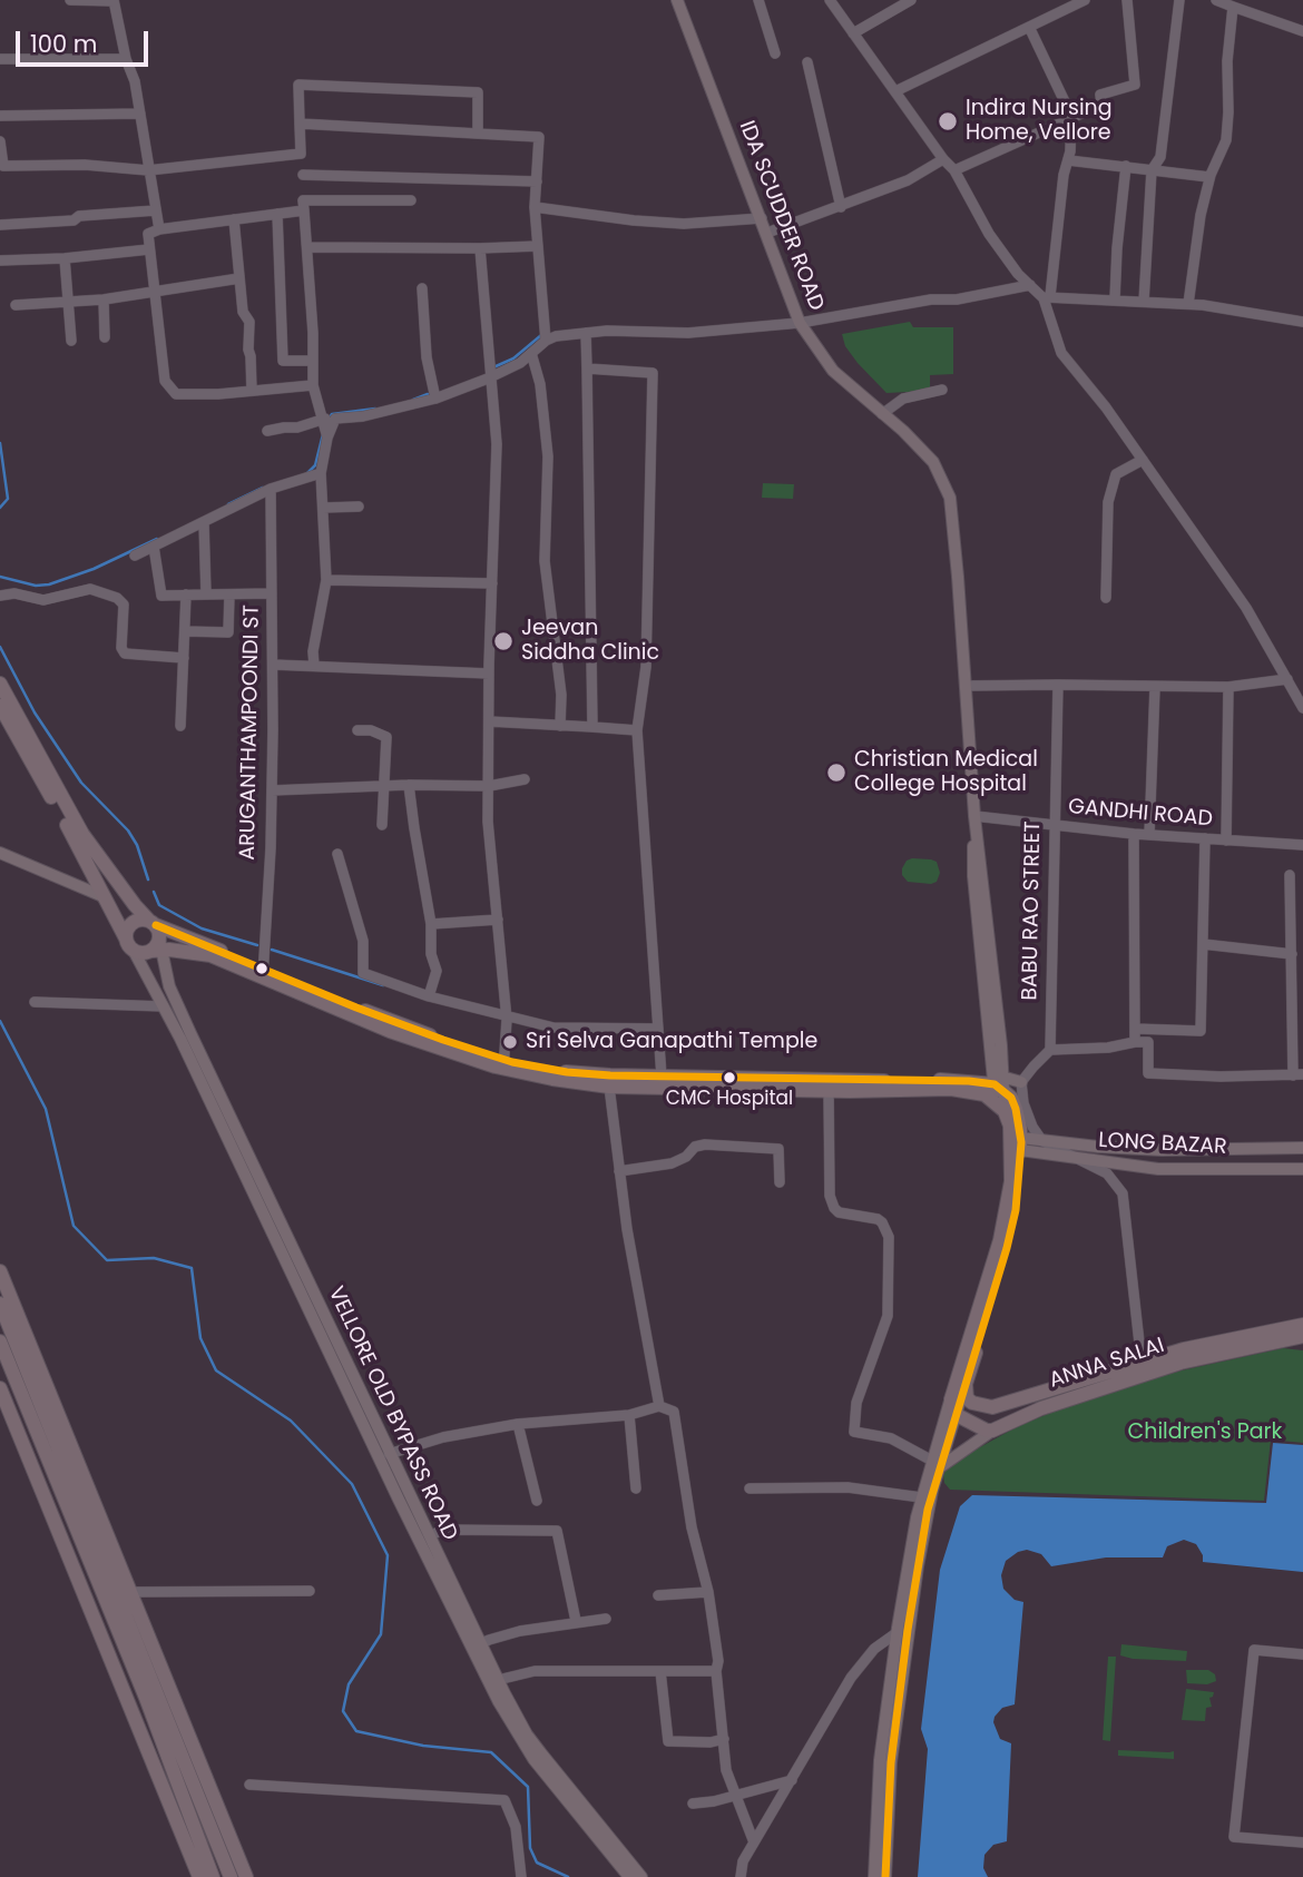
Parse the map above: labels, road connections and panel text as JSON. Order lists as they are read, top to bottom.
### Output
{
  "streets": {
    "highway": ["ANNA SALAI"],
    "main road": ["IDA SCUDDER ROAD", "LONG BAZAR", "VELLORE OLD BYPASS ROAD"],
    "street": ["ARUGANTHAMPOONDI ST", "GANDHI ROAD", "BABU RAO STREET"]
  },
  "crossings": [
    ["IDA SCUDDER ROAD", "GANDHI ROAD"],
    ["GANDHI ROAD", "BABU RAO STREET"]
  ],
  "parks": ["Children's Park"],
  "places": [
    "Indira Nursing Home, Vellore",
    "Jeevan Siddha Clinic",
    "Christian Medical College Hospital",
    "Sri Selva Ganapathi Temple",
    "CMC Hospital"
  ],
  "scale_bar": "100 m"
}
